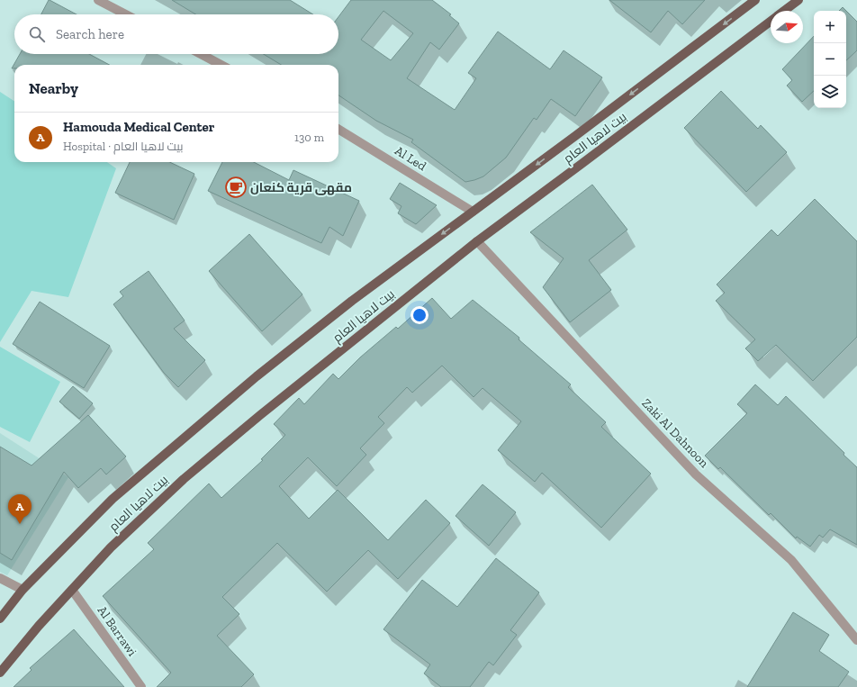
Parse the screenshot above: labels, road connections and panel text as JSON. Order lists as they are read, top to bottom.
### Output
{
  "streets": {
    "main road": ["بيت لاهيا العام"],
    "street": ["Al Led", "Zaki Al Dahnoon", "Al Barrawi"]
  },
  "crossings": [
    ["بيت لاهيا العام", "Al Led"],
    ["بيت لاهيا العام", "Zaki Al Dahnoon"],
    ["بيت لاهيا العام", "Al Barrawi"]
  ],
  "places": {
    "cafe": ["مقهى قرية كنعان"]
  },
  "north": "right",
  "page": {
    "map_buttons": ["+", "−"],
    "search": "Search here",
    "heading": "Nearby",
    "list": [
      {
        "mark": "A",
        "name": "Hamouda Medical Center",
        "note": "Hospital · بيت لاهيا العام",
        "value": "130 m"
      }
    ],
    "pins": "A"
  }
}
